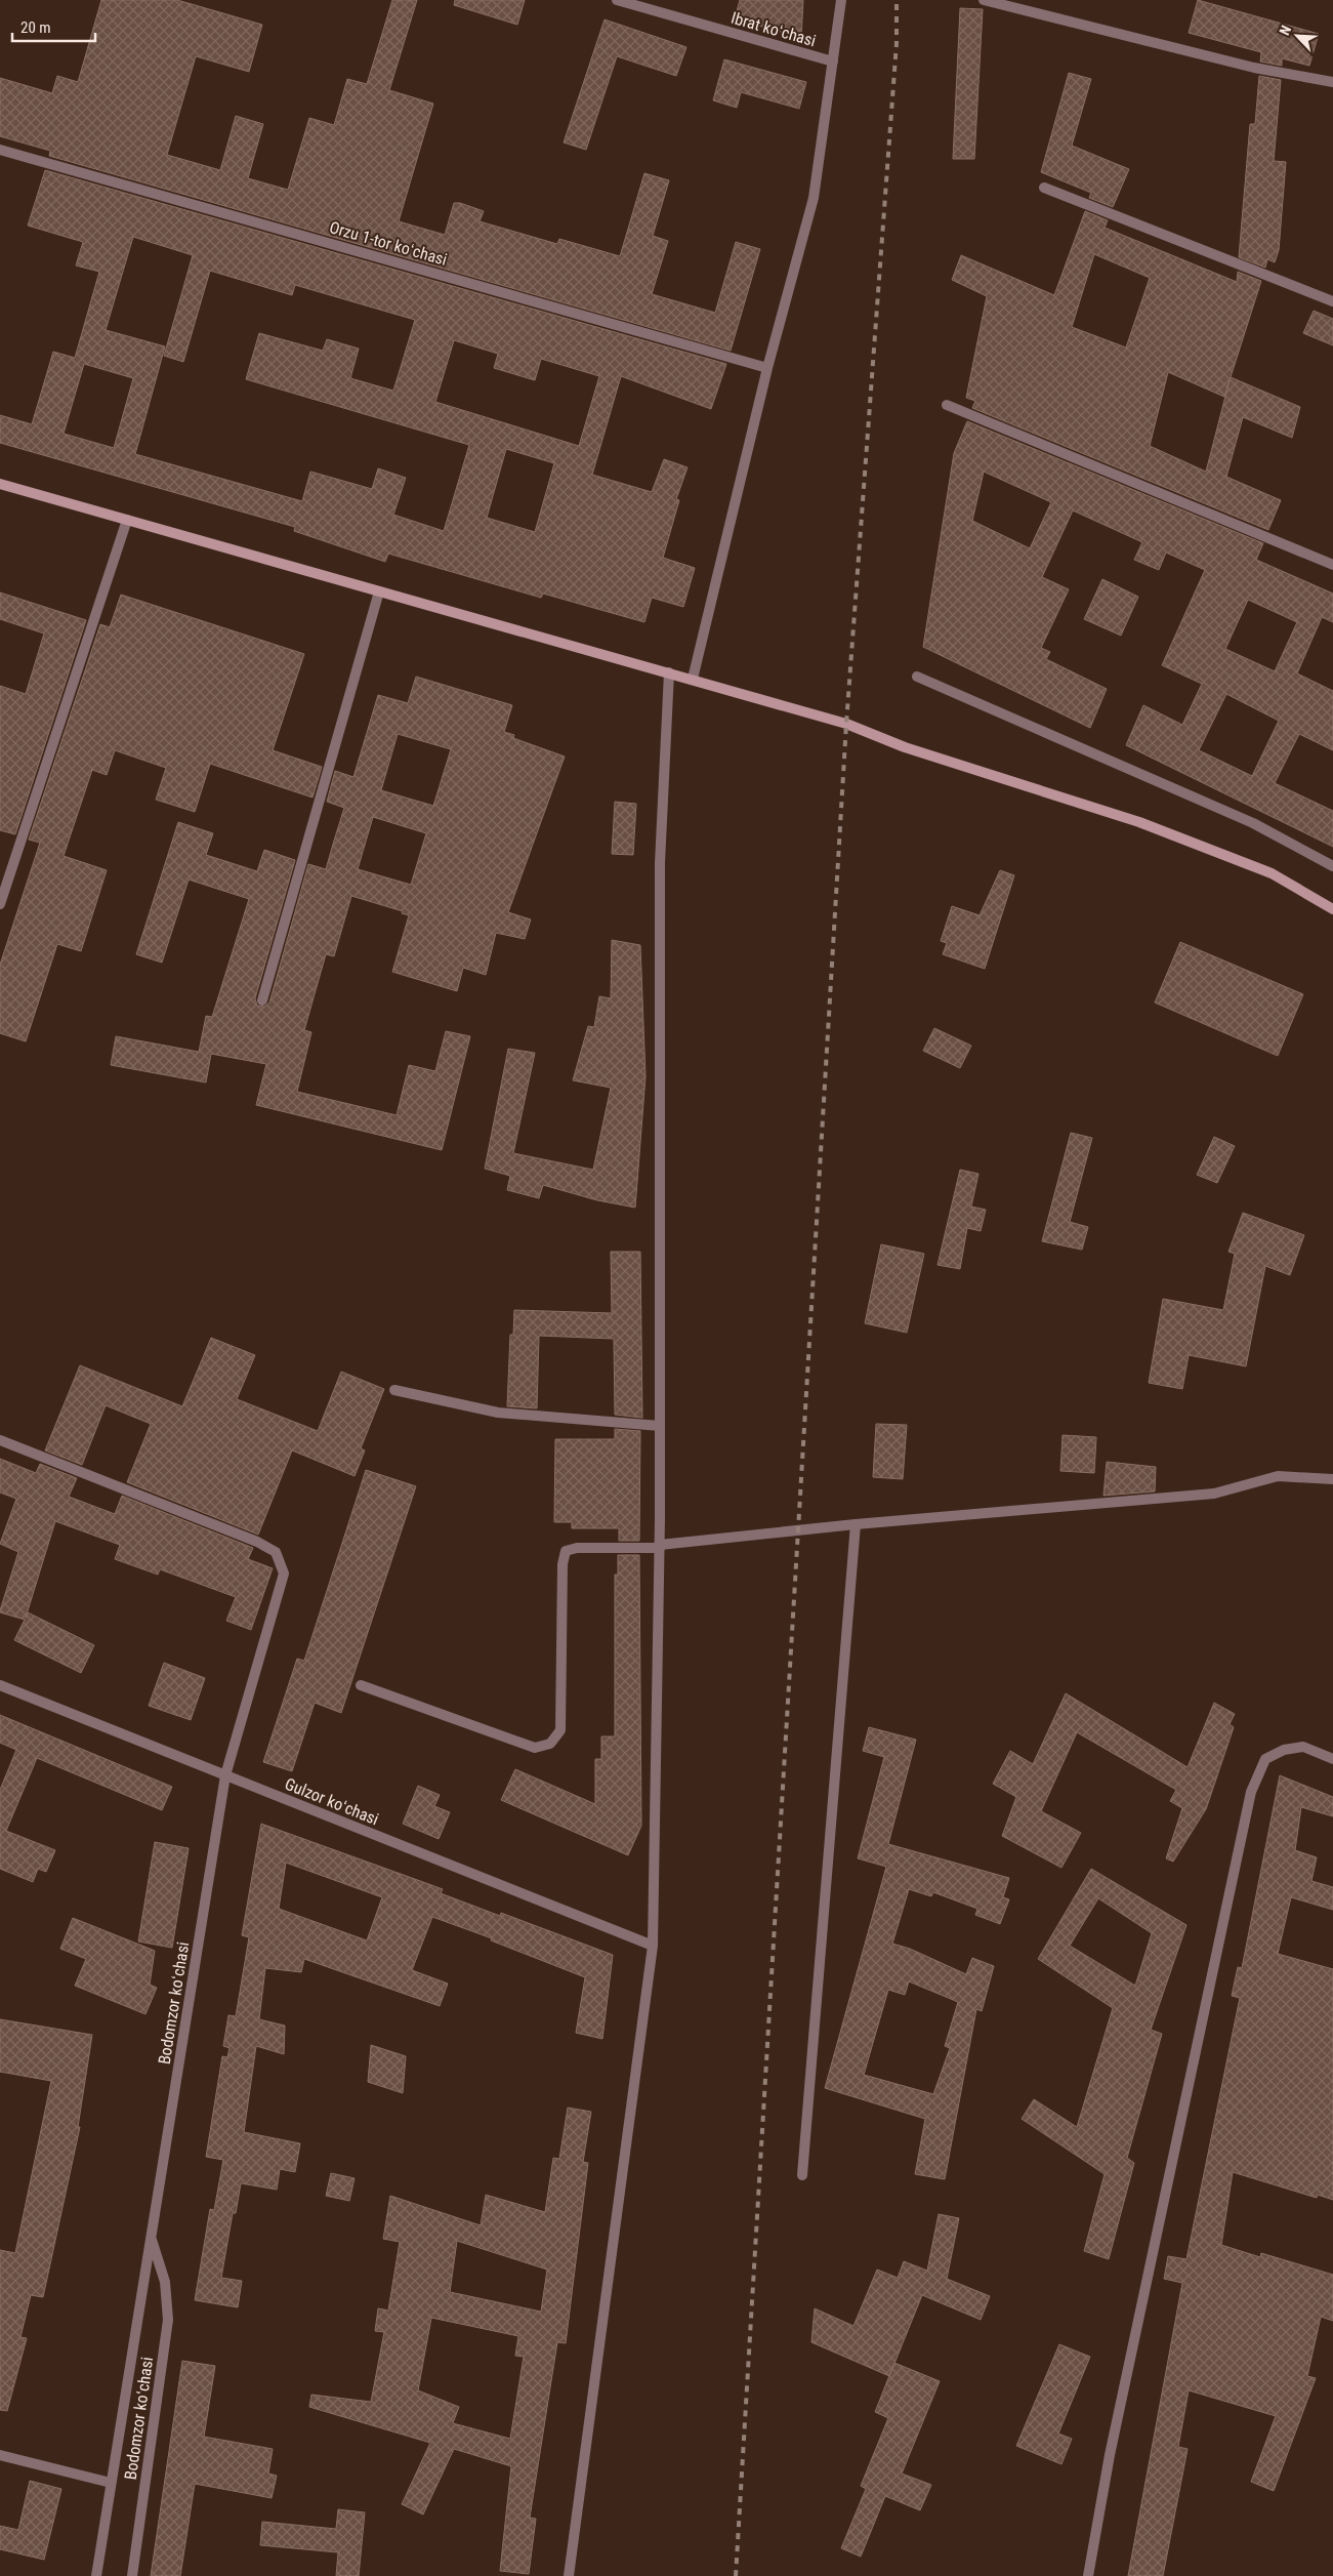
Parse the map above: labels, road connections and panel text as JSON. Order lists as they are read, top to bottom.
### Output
{
  "streets": {
    "street": [
      "Ibrat koʻchasi",
      "Orzu 1-tor koʻchasi",
      "Gulzor koʻchasi",
      "Bodomzor koʻchasi"
    ]
  },
  "crossings": [
    ["Gulzor koʻchasi", "Bodomzor koʻchasi"]
  ],
  "scale_bar": "20 m",
  "north": "top left"
}
